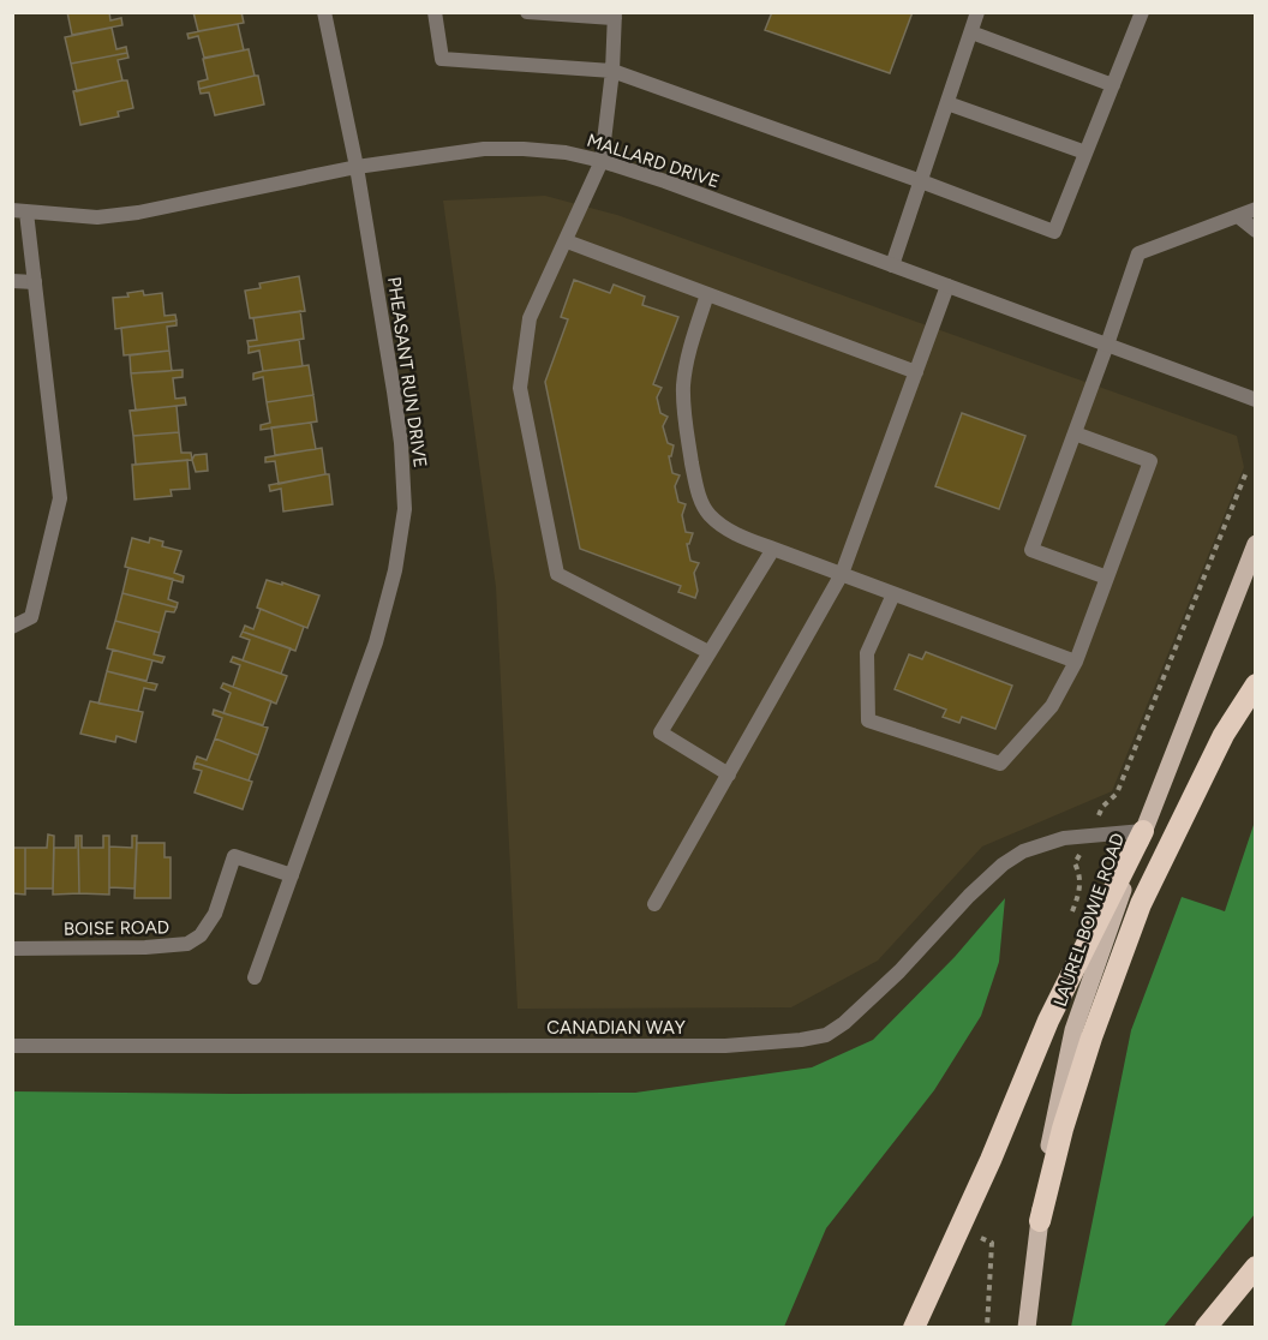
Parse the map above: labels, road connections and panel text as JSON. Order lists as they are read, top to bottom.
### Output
{
  "streets": {
    "main road": ["LAUREL BOWIE ROAD"],
    "street": [
      "MALLARD DRIVE",
      "PHEASANT RUN DRIVE",
      "BOISE ROAD",
      "CANADIAN WAY"
    ]
  },
  "crossings": [
    ["MALLARD DRIVE", "PHEASANT RUN DRIVE"],
    ["PHEASANT RUN DRIVE", "BOISE ROAD"],
    ["LAUREL BOWIE ROAD", "CANADIAN WAY"]
  ]
}
